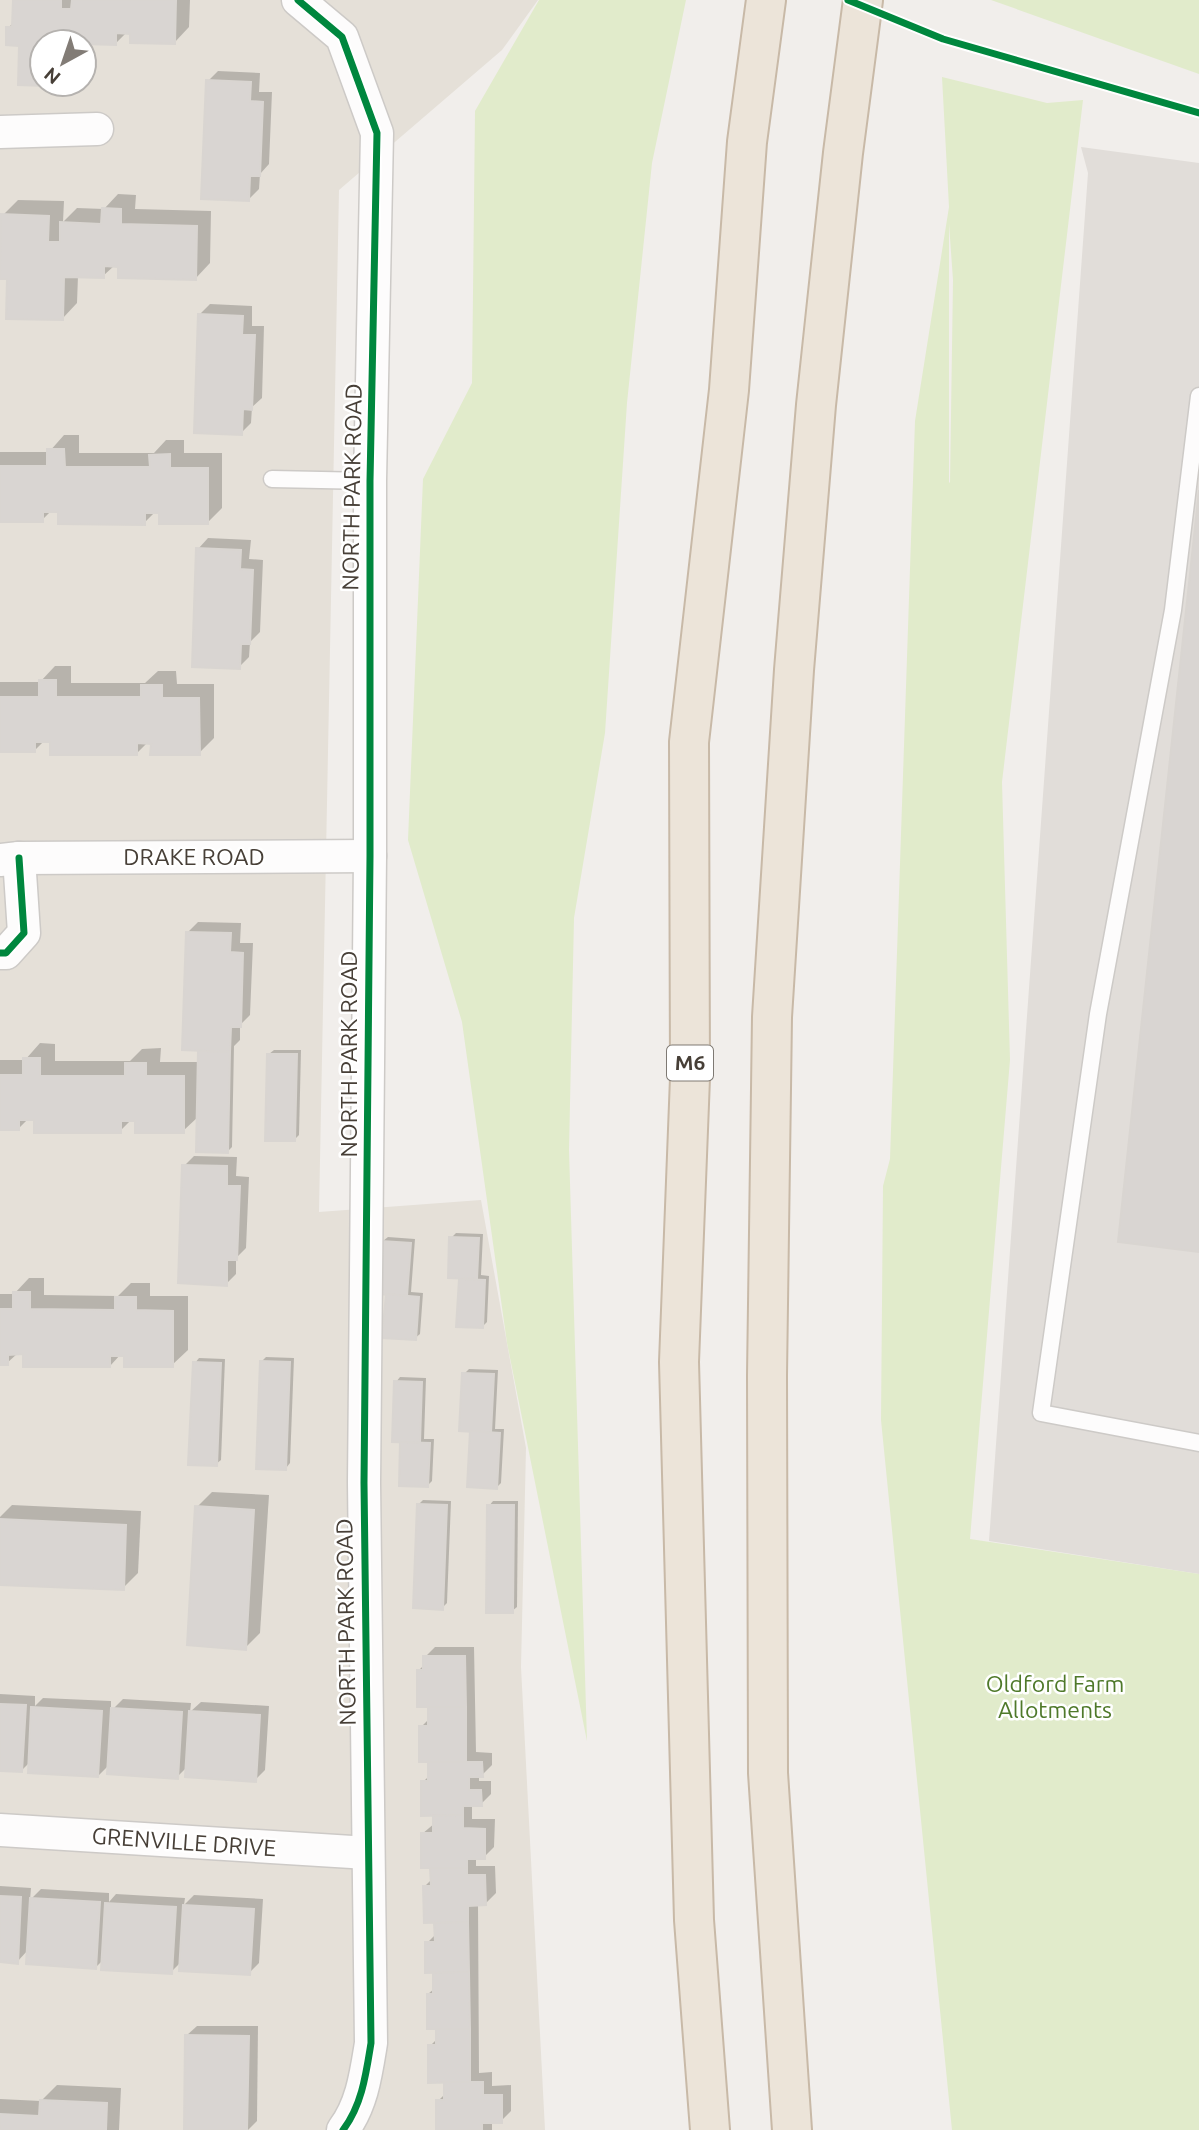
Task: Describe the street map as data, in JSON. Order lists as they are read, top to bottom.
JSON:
{
  "streets": {
    "highway": ["M6"],
    "street": ["NORTH PARK ROAD", "DRAKE ROAD", "GRENVILLE DRIVE"]
  },
  "crossings": [
    ["NORTH PARK ROAD", "DRAKE ROAD"],
    ["NORTH PARK ROAD", "GRENVILLE DRIVE"]
  ],
  "parks": ["Oldford Farm Allotments"],
  "north": "bottom left"
}
